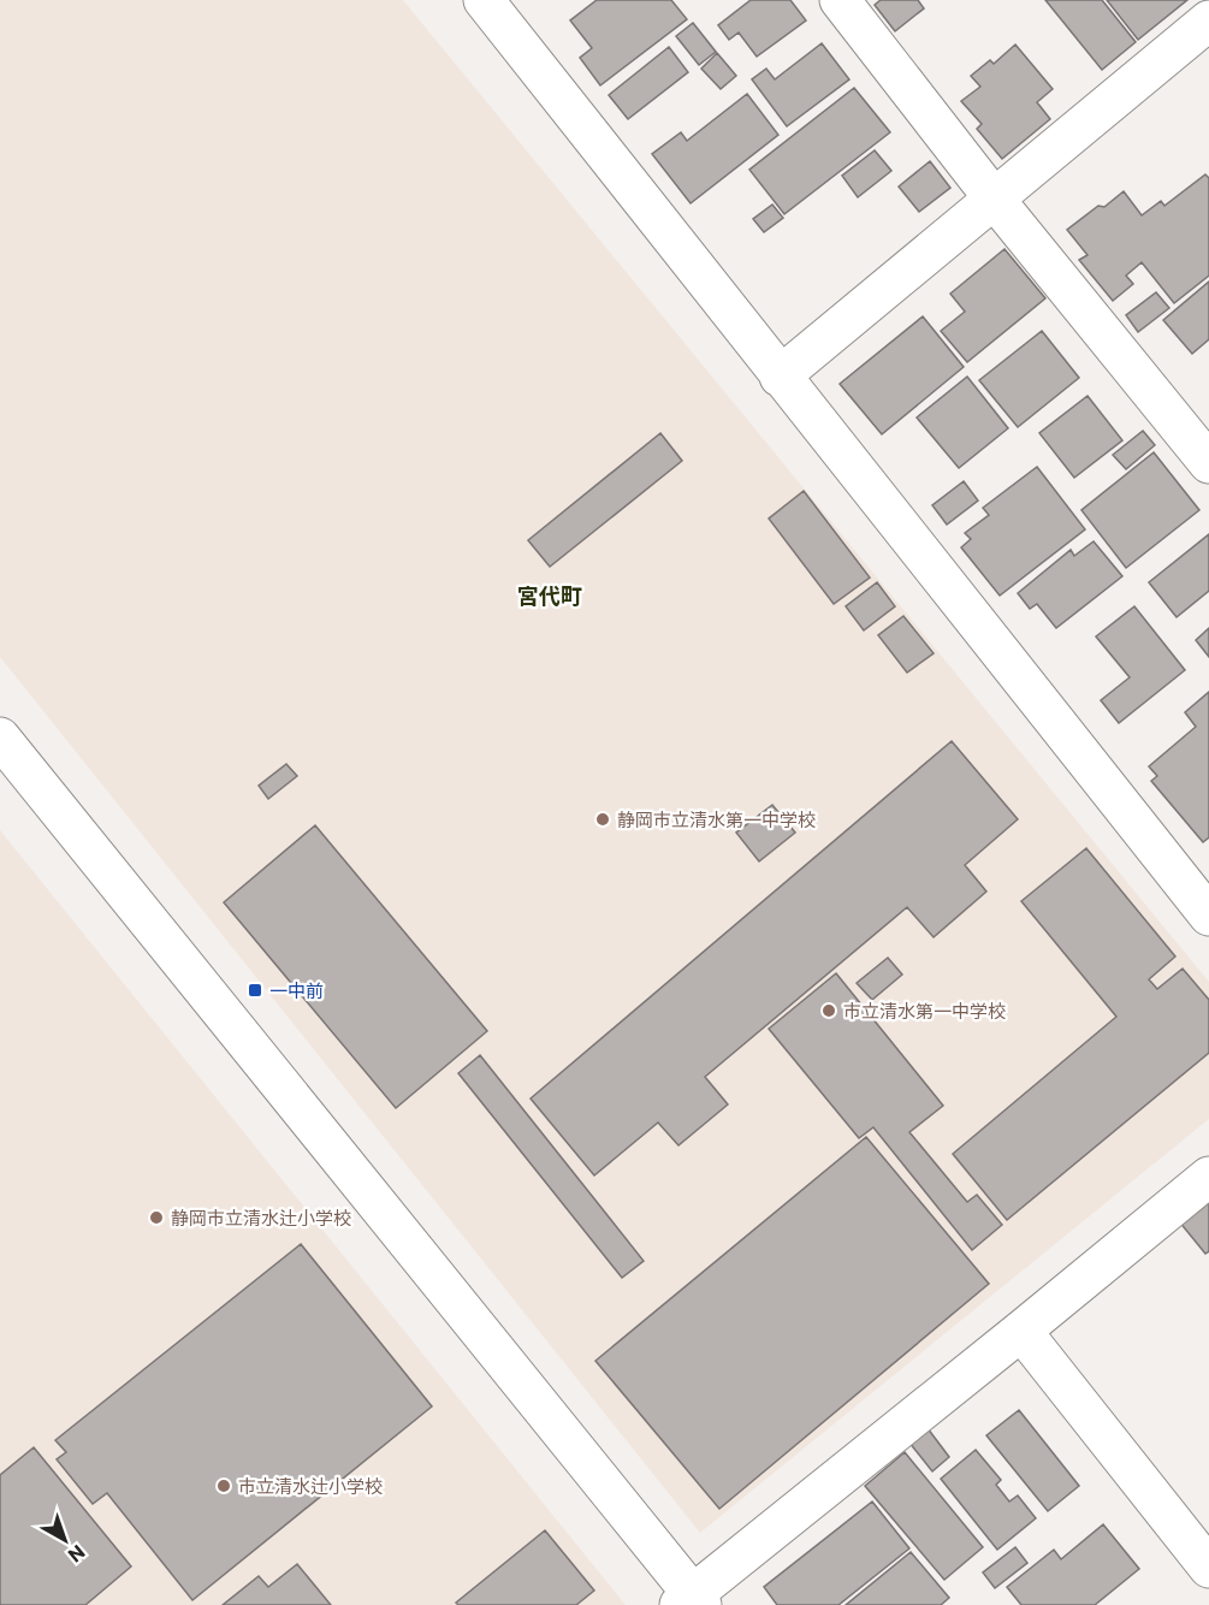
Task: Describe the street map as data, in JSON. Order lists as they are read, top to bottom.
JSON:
{
  "districts": ["宮代町"],
  "places": {
    "other": [
      "静岡市立清水第一中学校",
      "市立清水第一中学校",
      "静岡市立清水辻小学校",
      "市立清水辻小学校"
    ],
    "transit": ["一中前"]
  },
  "north": "bottom right"
}
